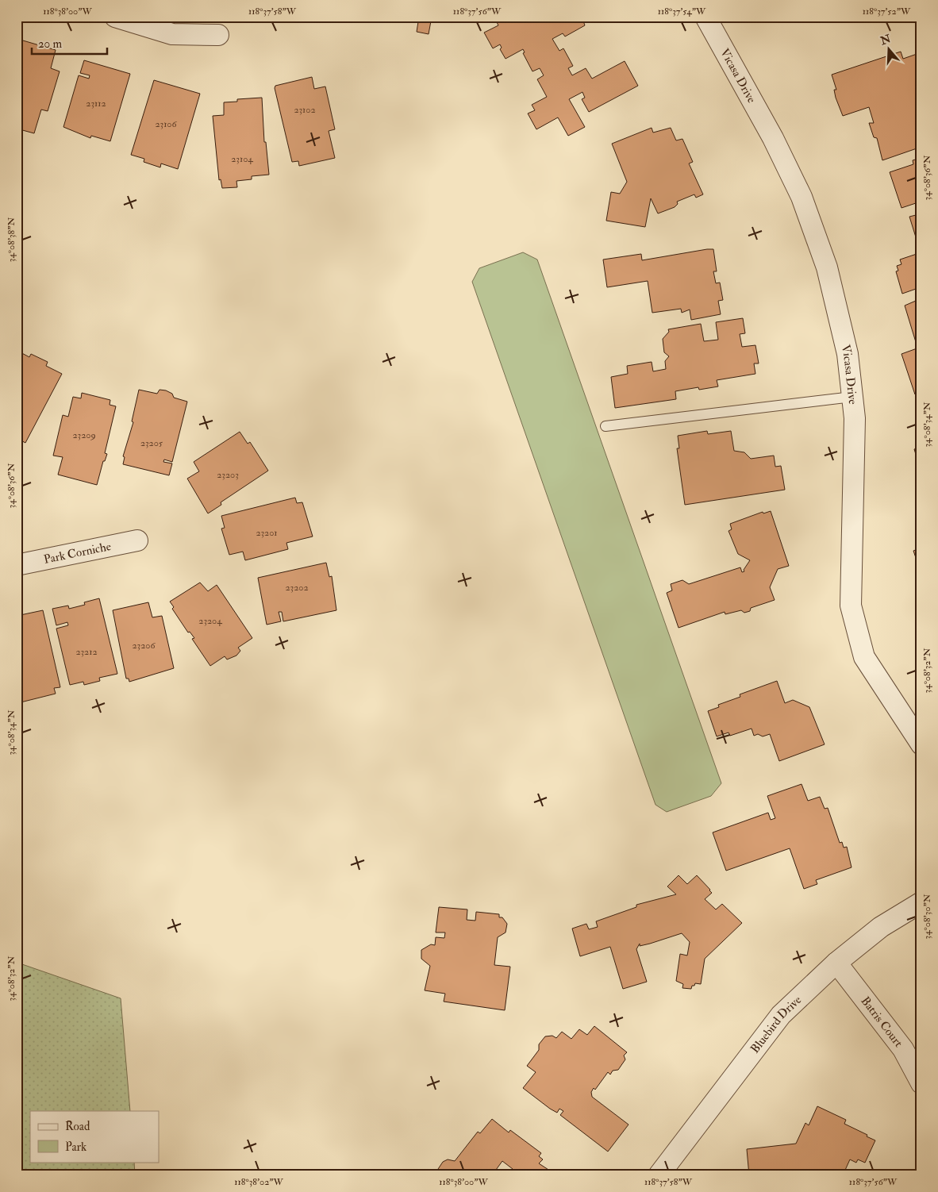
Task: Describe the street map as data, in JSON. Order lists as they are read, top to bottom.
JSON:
{
  "streets": {
    "street": [
      "Vicasa Drive",
      "Park Corniche",
      "Batris Court",
      "Bluebird Drive"
    ]
  },
  "crossings": [
    ["Batris Court", "Bluebird Drive"]
  ],
  "house_numbers": [
    "23112",
    "23102",
    "23106",
    "23104",
    "23209",
    "23205",
    "23203",
    "23201",
    "23202",
    "23204",
    "23206",
    "23212"
  ],
  "legend": ["Road", "Park"],
  "scale_bar": "20 m",
  "north": "top",
  "coordinates": [
    "118°38'00\"W",
    "118°37'58\"W",
    "118°37'56\"W",
    "118°37'54\"W",
    "118°37'52\"W",
    "34°08'36\"N",
    "34°08'38\"N",
    "34°08'34\"N",
    "34°08'32\"N",
    "34°08'30\"N",
    "118°38'02\"W"
  ]
}
